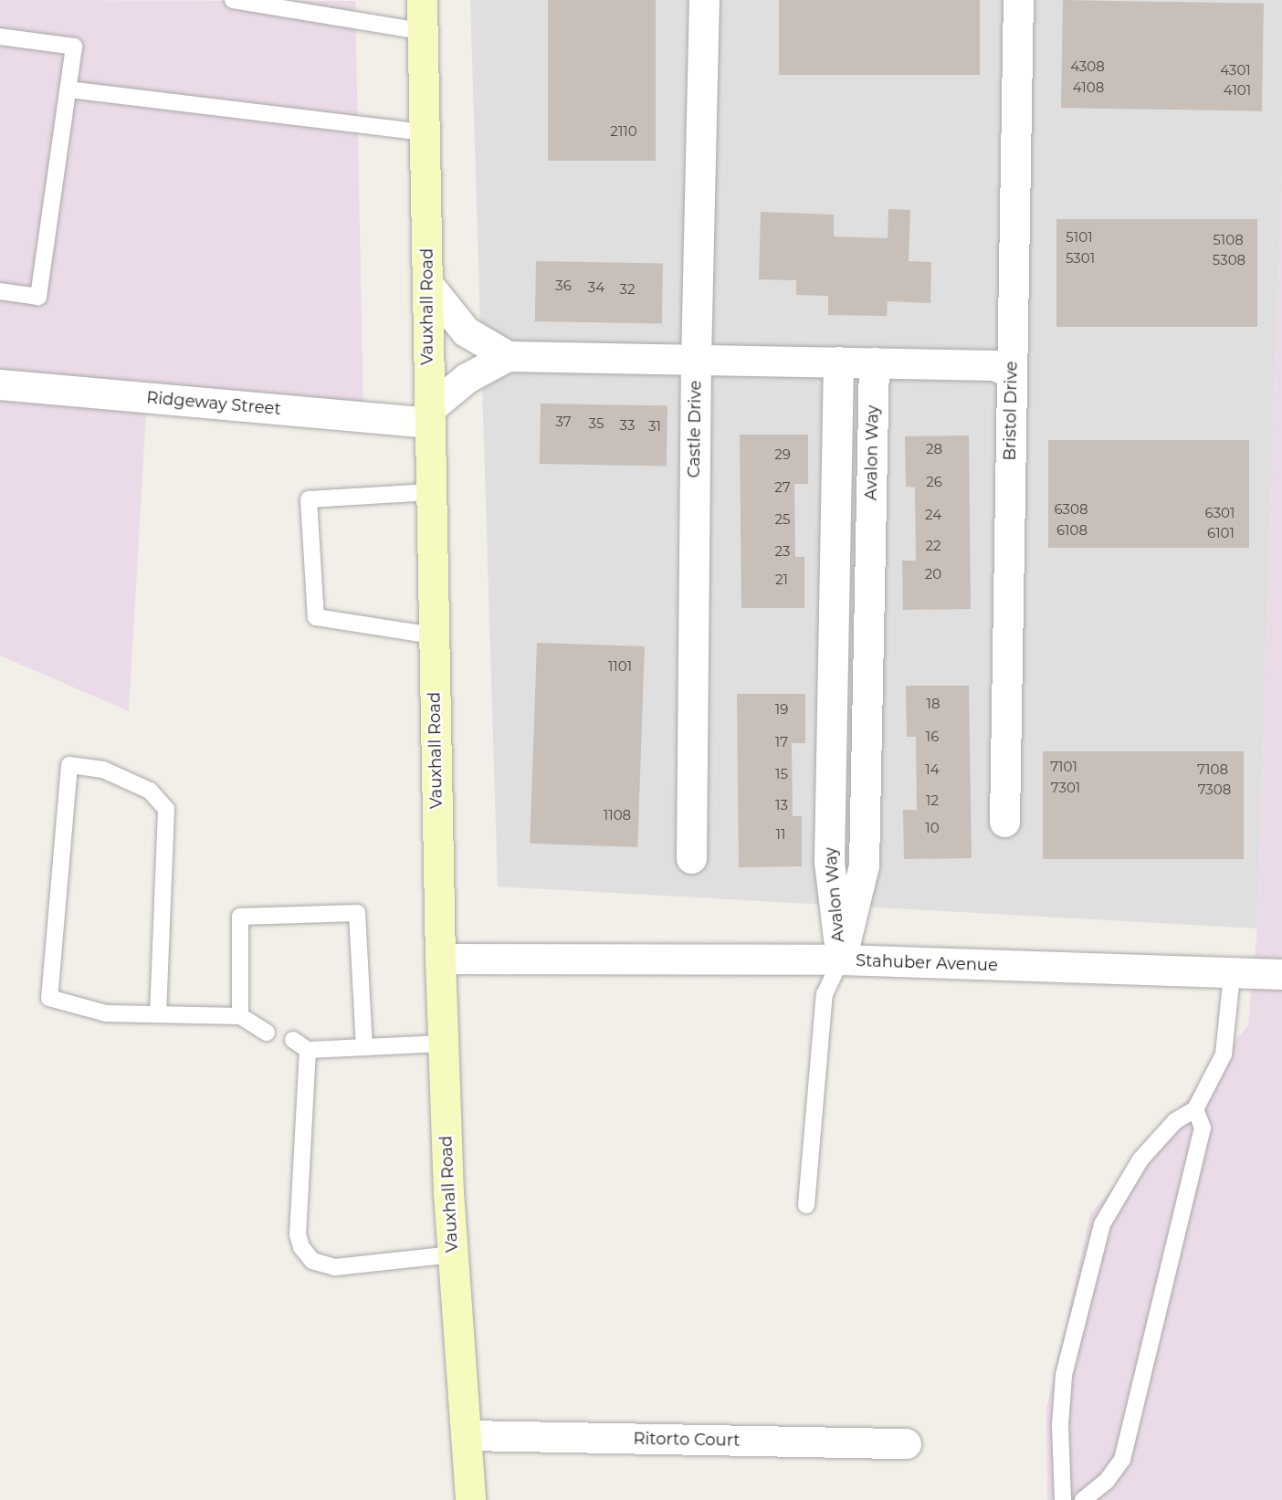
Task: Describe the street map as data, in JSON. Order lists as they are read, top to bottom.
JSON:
{
  "streets": {
    "street": [
      "Vauxhall Road",
      "Ridgeway Street",
      "Bristol Drive",
      "Castle Drive",
      "Avalon Way",
      "Stahuber Avenue",
      "Ritorto Court"
    ]
  },
  "crossings": [
    ["Vauxhall Road", "Ridgeway Street"],
    ["Vauxhall Road", "Stahuber Avenue"],
    ["Vauxhall Road", "Ritorto Court"],
    ["Avalon Way", "Stahuber Avenue"]
  ],
  "house_numbers": [
    "4308",
    "4301",
    "4108",
    "4101",
    "2110",
    "5101",
    "5108",
    "5301",
    "5308",
    "36",
    "34",
    "32",
    "37",
    "35",
    "33",
    "31",
    "28",
    "29",
    "26",
    "27",
    "6308",
    "6301",
    "24",
    "25",
    "6108",
    "6101",
    "22",
    "23",
    "20",
    "21",
    "1101",
    "18",
    "19",
    "16",
    "17",
    "7101",
    "14",
    "7108",
    "15",
    "7301",
    "7308",
    "12",
    "13",
    "1108",
    "10",
    "11"
  ]
}
